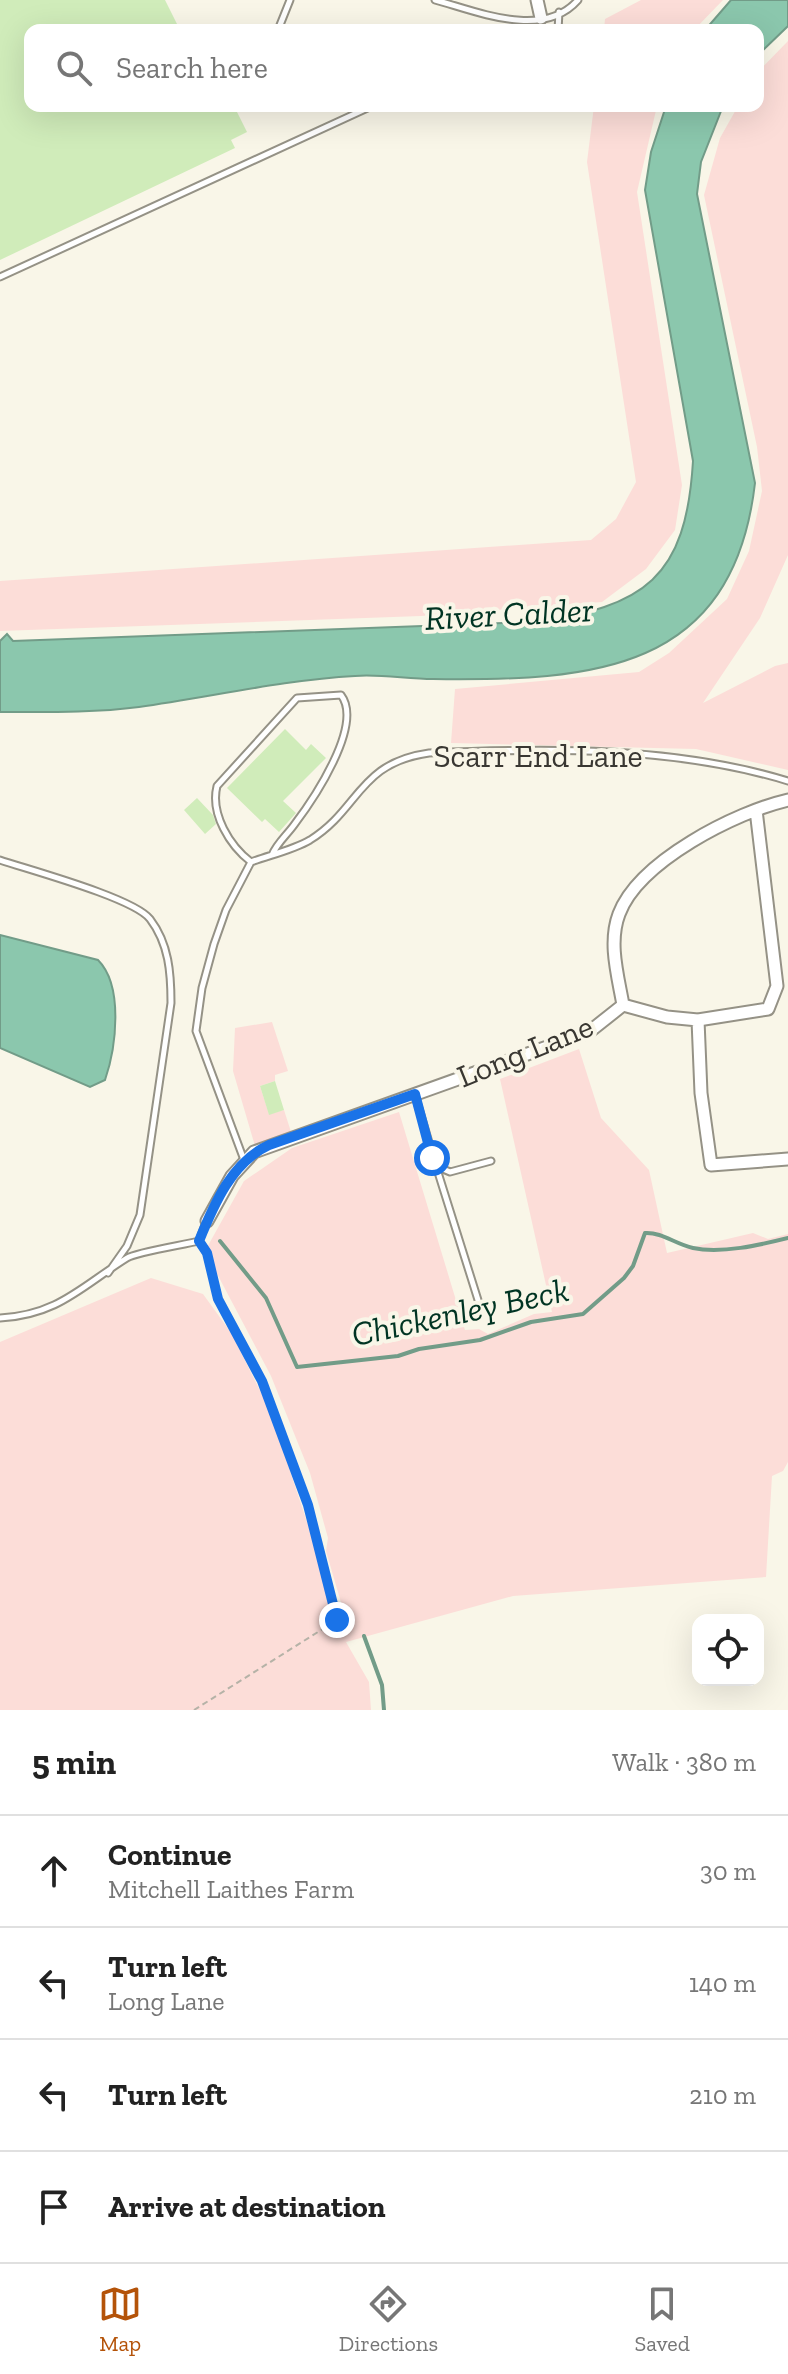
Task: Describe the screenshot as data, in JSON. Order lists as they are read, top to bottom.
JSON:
{
  "streets": {
    "street": ["Long Lane"],
    "lane": ["Scarr End Lane"]
  },
  "water": ["River Calder", "Chickenley Beck"],
  "page": {
    "search": "Search here",
    "heading": ["5 min", "Walk · 380 m"],
    "list": [
      ["Continue", "Mitchell Laithes Farm", "30 m"],
      ["Turn left", "Long Lane", "140 m"],
      ["Turn left", "210 m"],
      "Arrive at destination"
    ],
    "nav": ["Map", "Directions", "Saved"]
  }
}
